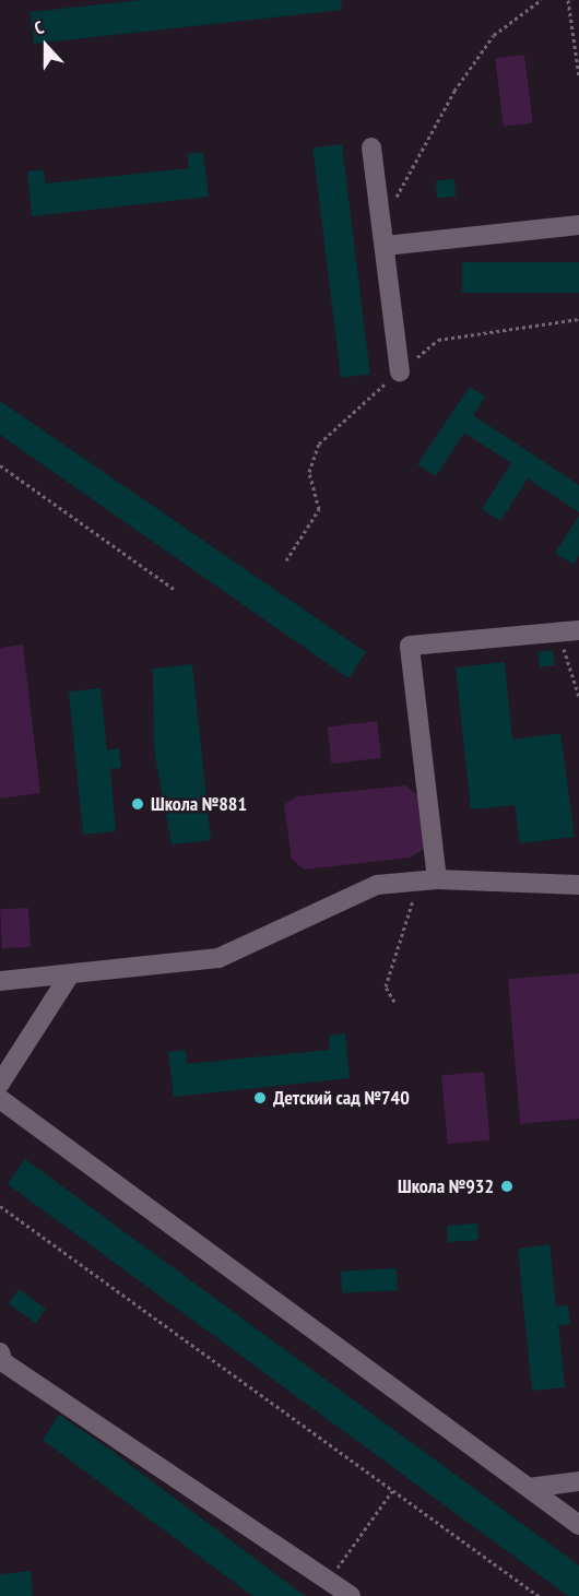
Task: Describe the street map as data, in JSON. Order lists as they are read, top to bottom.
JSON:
{
  "places": ["Школа №881", "Детский сад №740", "Школа №932"],
  "north": "top"
}
